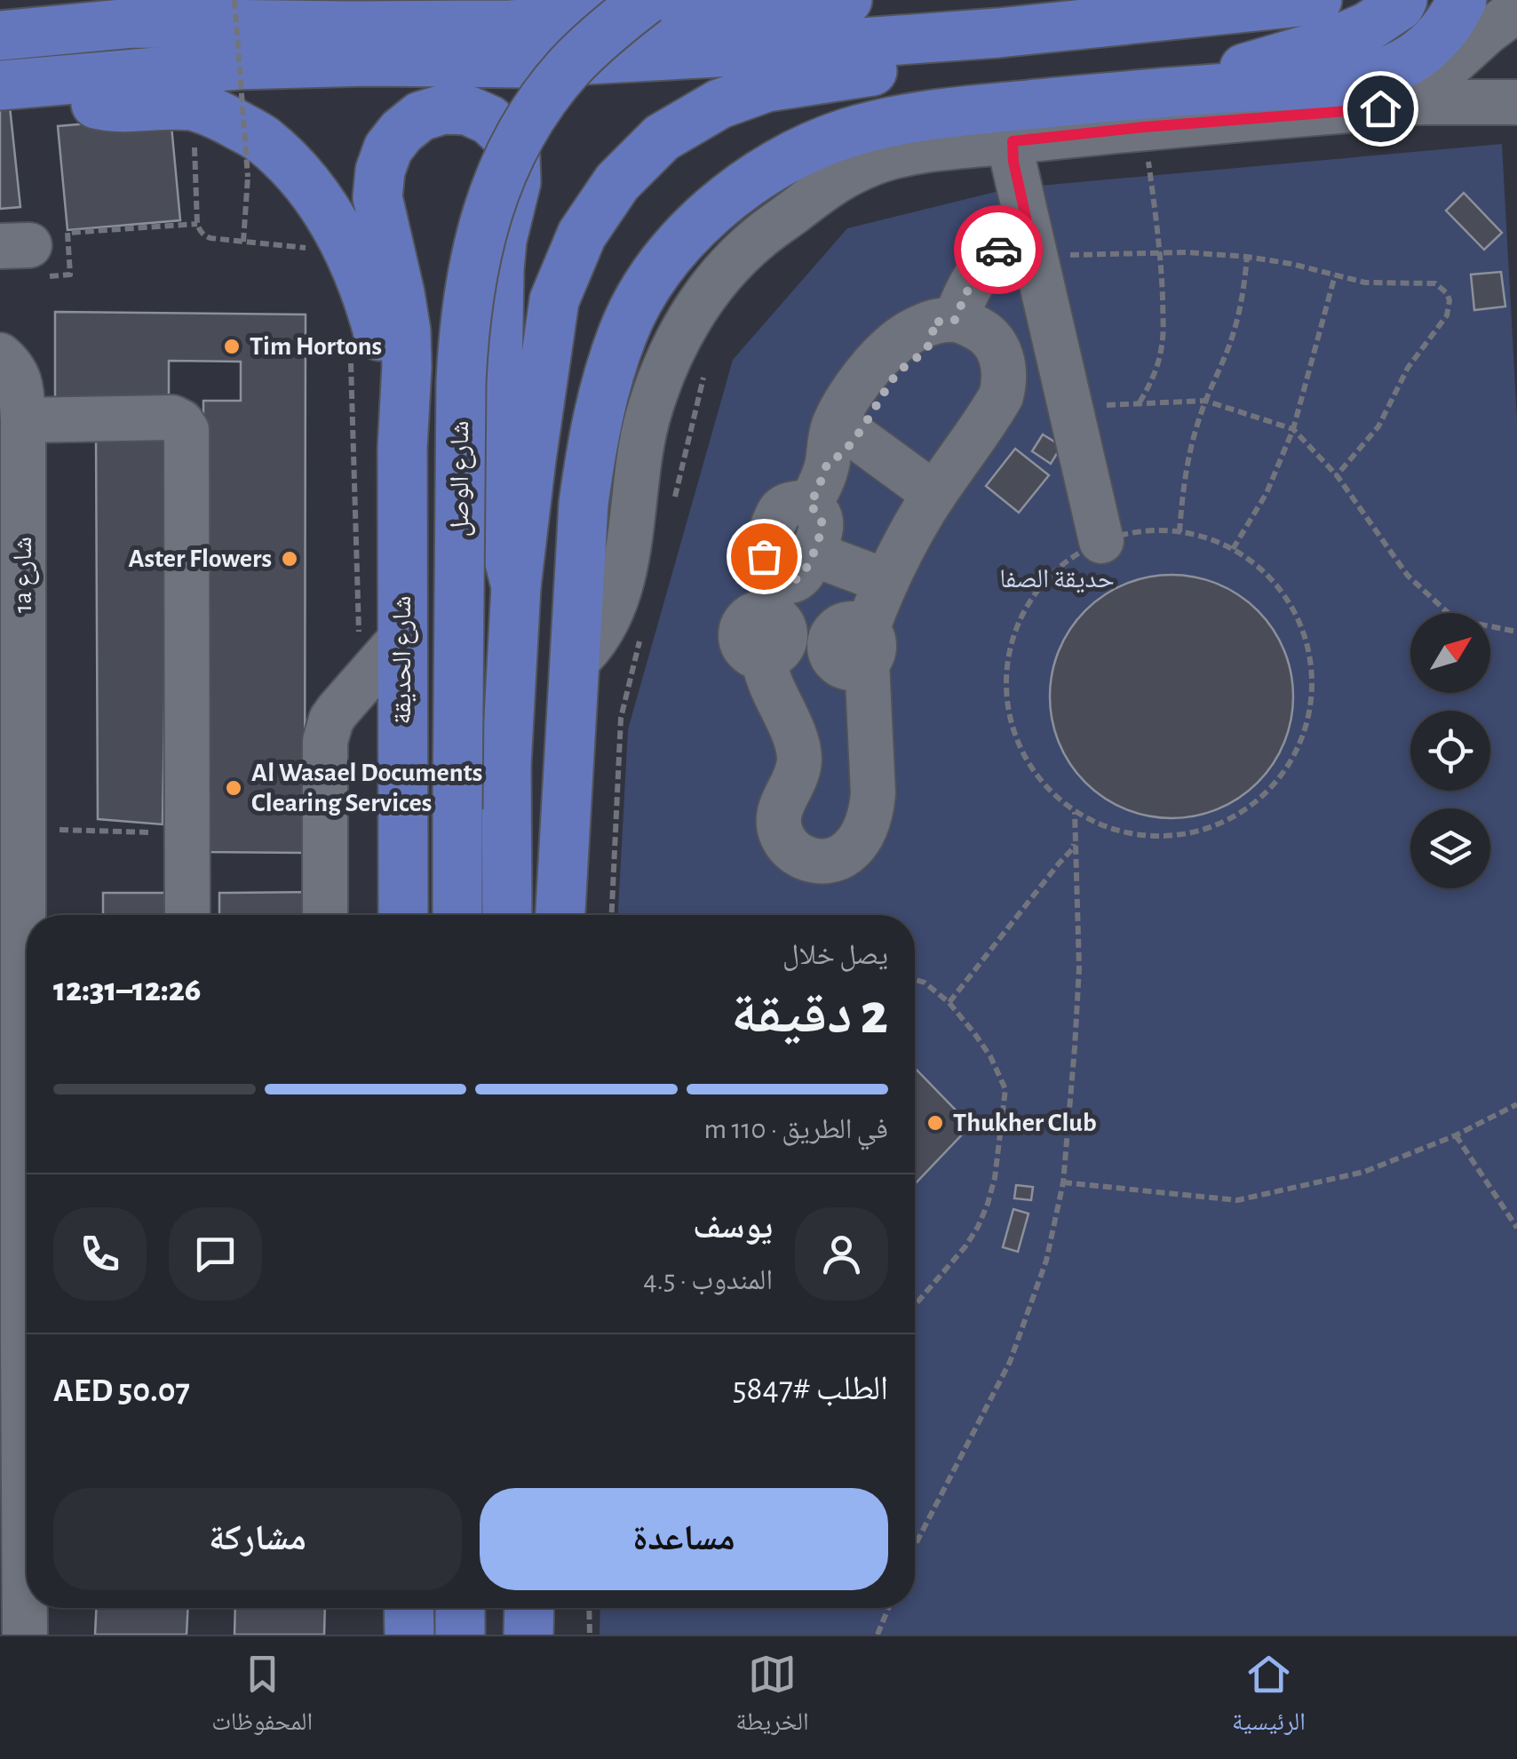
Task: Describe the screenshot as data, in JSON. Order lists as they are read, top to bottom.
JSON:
{
  "streets": {
    "main road": ["شارع الوصل", "شارع الحديقة"],
    "street": ["1a شارع"]
  },
  "parks": ["حديقة الصفا"],
  "places": [
    "Tim Hortons",
    "Aster Flowers",
    "Al Wasael Documents Clearing Services",
    "Thukher Club"
  ],
  "north": "top right",
  "page": {
    "heading": ["2 دقيقة", "يصل خلال", "12:26–12:31"],
    "panel": [
      "يوسف",
      "المندوب · 4.5",
      "الطلب #5847",
      "AED 50.07"
    ],
    "bar": "في الطريق · 110 m",
    "buttons": ["مساعدة", "مشاركة"],
    "tabs": ["الرئيسية", "الخريطة", "المحفوظات"]
  }
}
